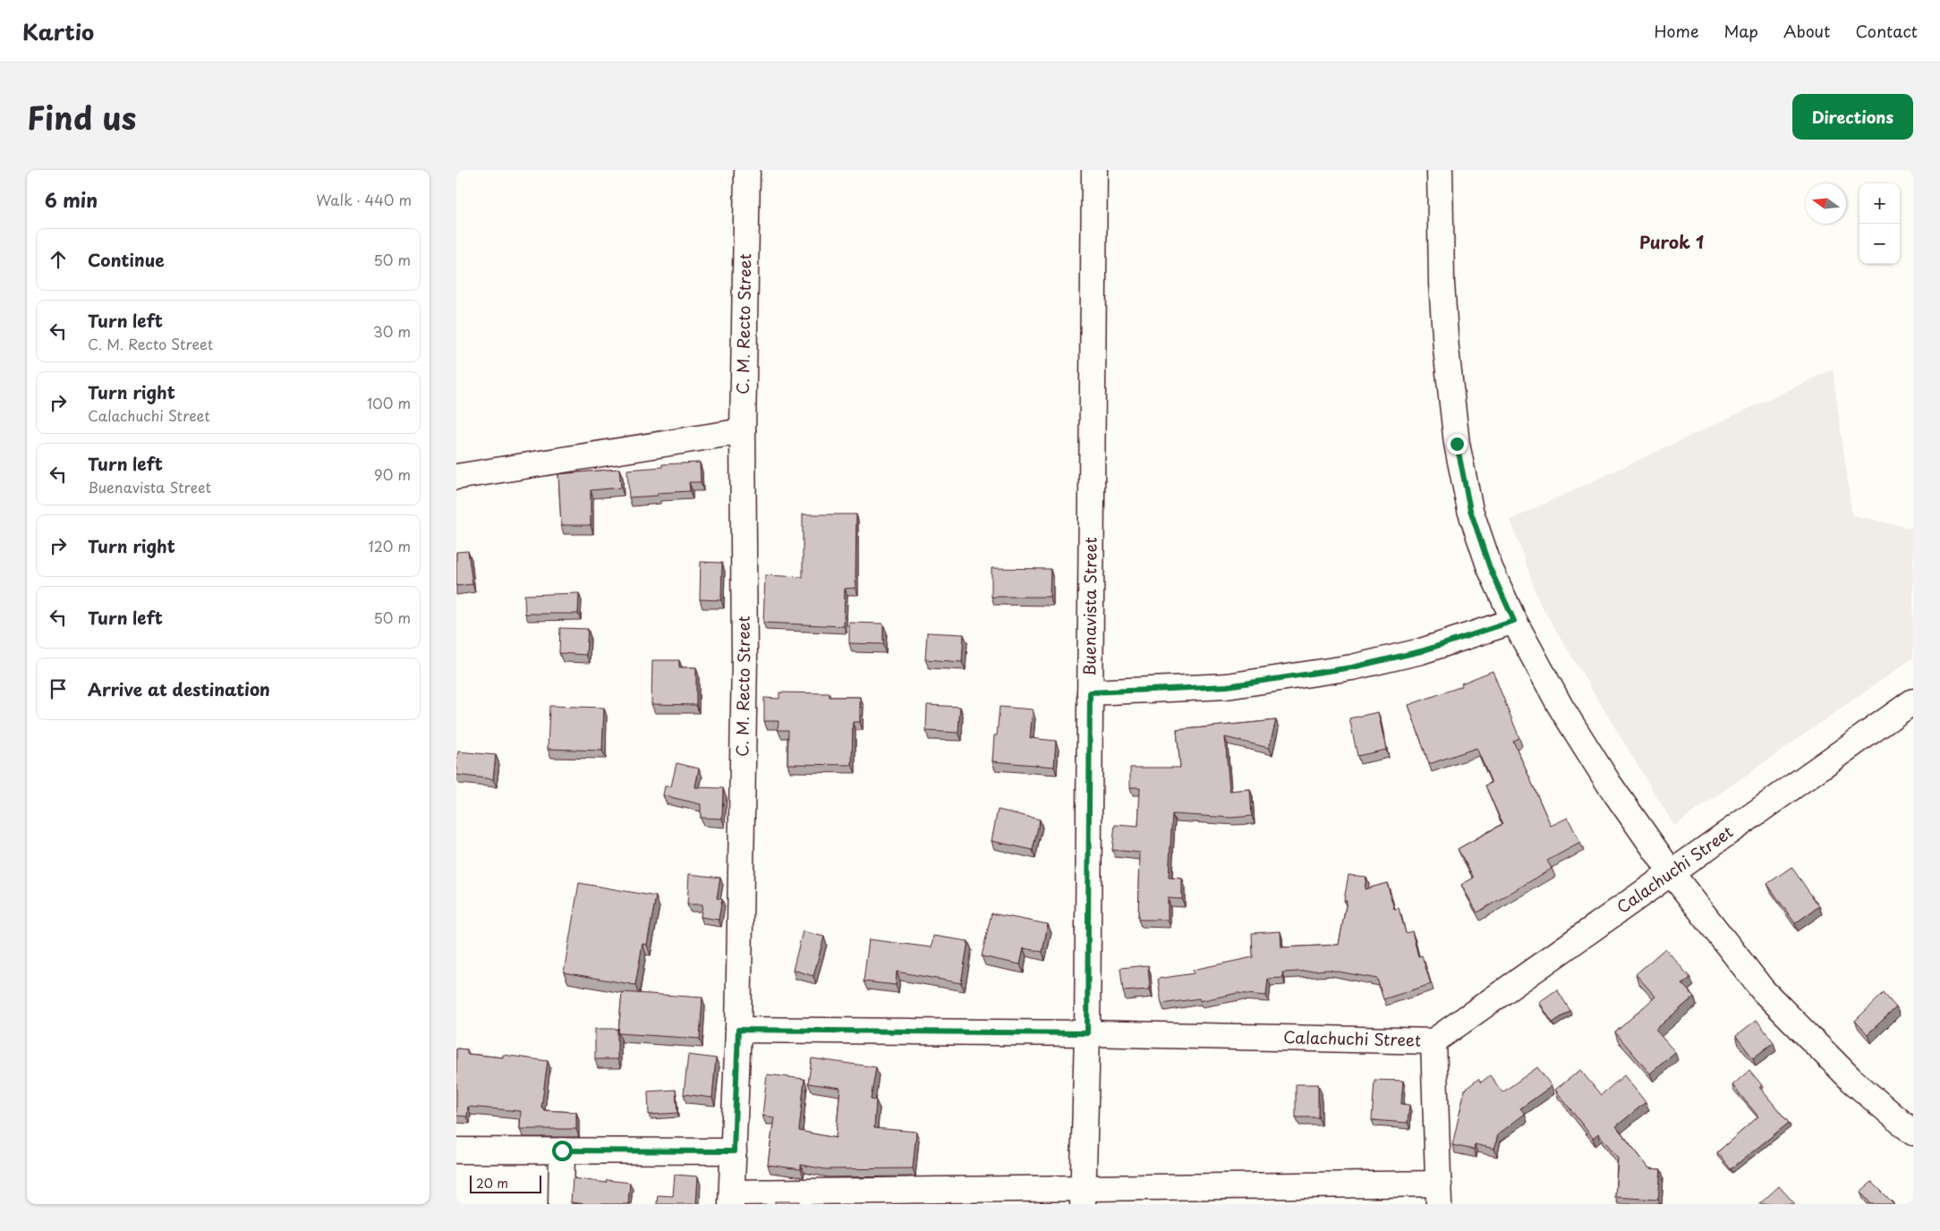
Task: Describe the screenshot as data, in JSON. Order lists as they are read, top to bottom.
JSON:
{
  "streets": {
    "street": ["C. M. Recto Street", "Buenavista Street", "Calachuchi Street"]
  },
  "crossings": [
    ["C. M. Recto Street", "Calachuchi Street"],
    ["Buenavista Street", "Calachuchi Street"]
  ],
  "districts": ["Purok 1"],
  "scale_bar": "20 m",
  "north": "left",
  "page": {
    "header": "Kartio",
    "nav": [
      "Home",
      "Map",
      "About",
      "Contact"
    ],
    "title": "Find us",
    "buttons": "Directions",
    "heading": ["6 min", "Walk · 440 m"],
    "map_buttons": ["+", "−"],
    "list": [
      ["Continue", "50 m"],
      ["Turn left", "C. M. Recto Street", "30 m"],
      ["Turn right", "Calachuchi Street", "100 m"],
      ["Turn left", "Buenavista Street", "90 m"],
      ["Turn right", "120 m"],
      ["Turn left", "50 m"],
      "Arrive at destination"
    ],
    "scale": "20 m"
  }
}
